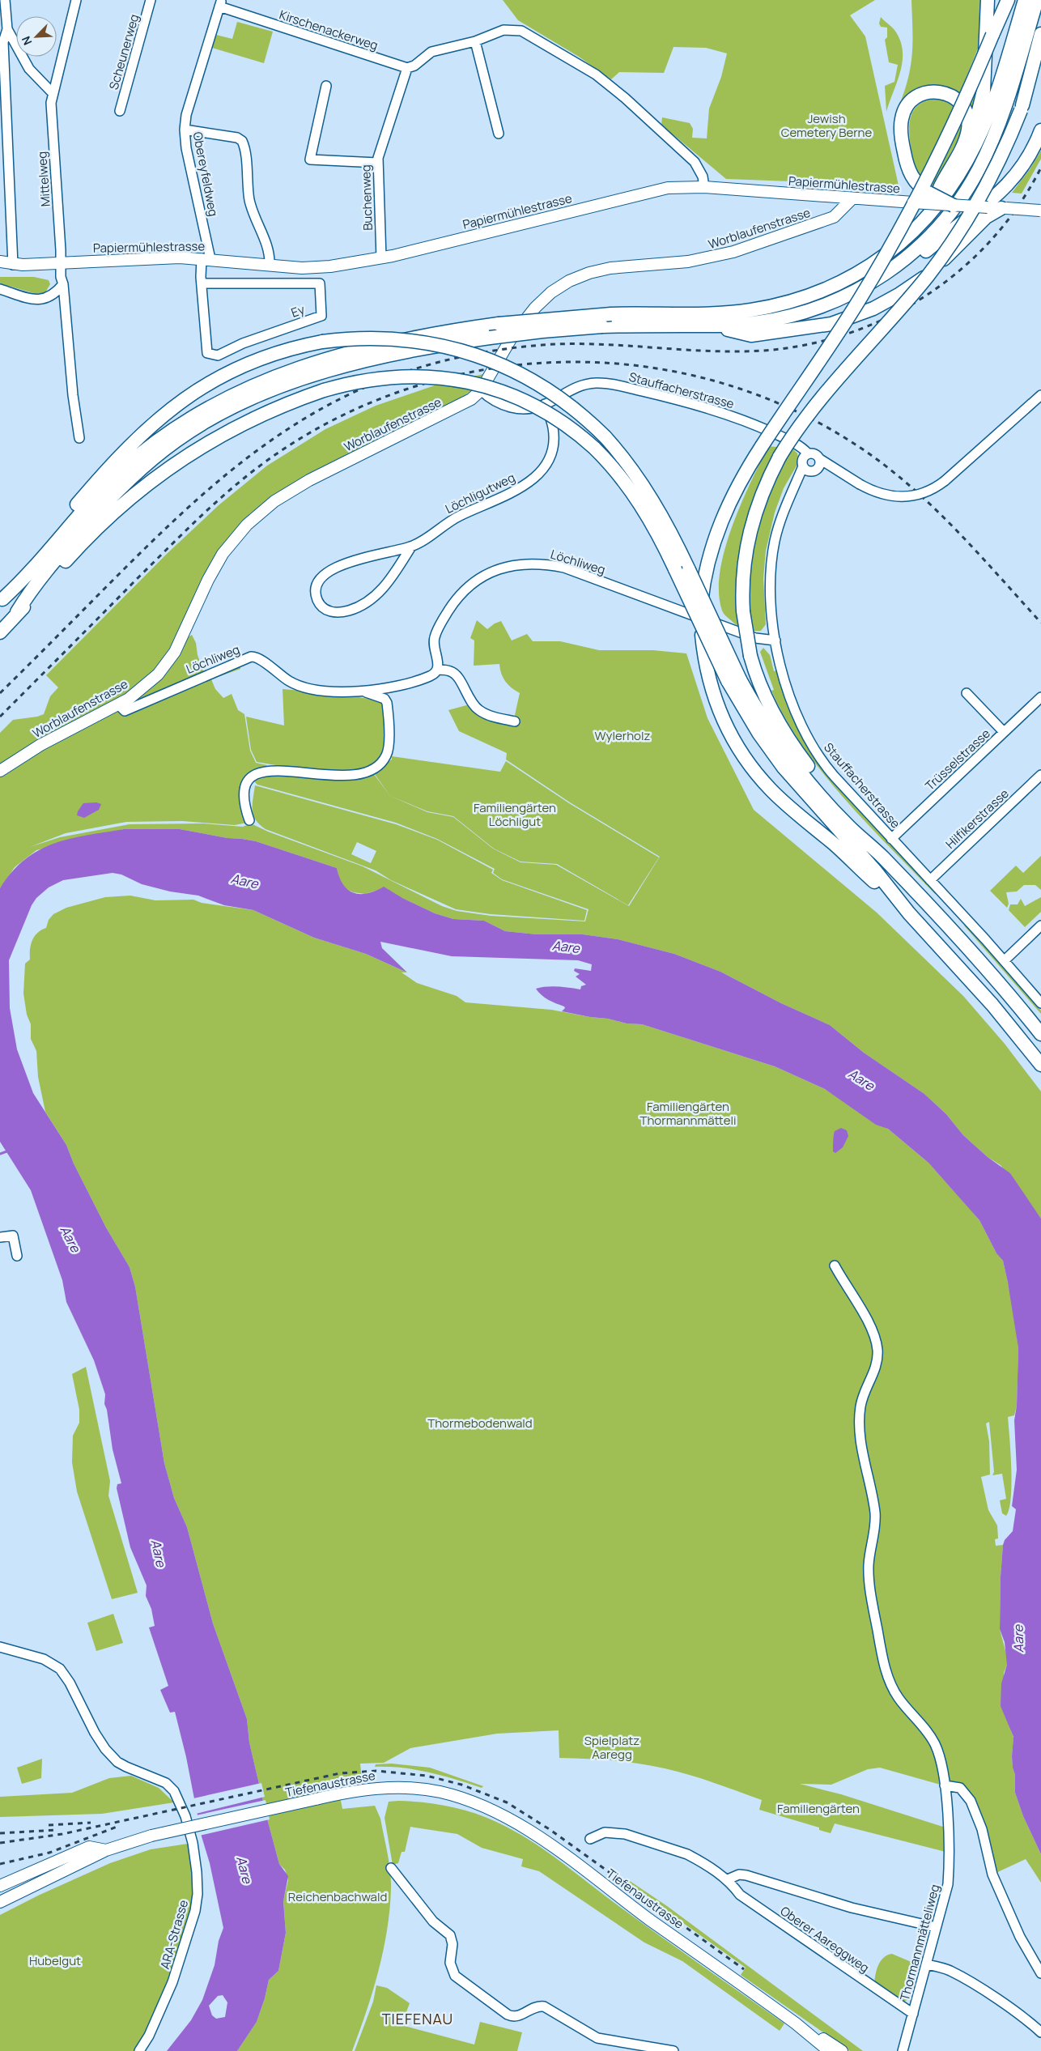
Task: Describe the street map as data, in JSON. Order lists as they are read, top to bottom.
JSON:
{
  "streets": {
    "main road": ["Papiermühlestrasse", "Worblaufenstrasse", "Tiefenaustrasse"],
    "street": [
      "Kirschenackerweg",
      "Scheunerweg",
      "Obereyfeldweg",
      "Mittelweg",
      "Buchenweg",
      "Ey",
      "Stauffacherstrasse",
      "Löchligutweg",
      "Löchliweg",
      "Trüsselstrasse",
      "Hilfikerstrasse",
      "ARA-Strasse",
      "Oberer Aareggweg",
      "Thormannmätteliweg"
    ]
  },
  "crossings": [
    ["Kirschenackerweg", "Obereyfeldweg"],
    ["Kirschenackerweg", "Buchenweg"],
    ["Obereyfeldweg", "Papiermühlestrasse"],
    ["Obereyfeldweg", "Ey"],
    ["Mittelweg", "Papiermühlestrasse"],
    ["Papiermühlestrasse", "Buchenweg"],
    ["Papiermühlestrasse", "Worblaufenstrasse"],
    ["Papiermühlestrasse", "Ey"],
    ["Worblaufenstrasse", "Löchliweg"],
    ["Stauffacherstrasse", "Löchligutweg"],
    ["Stauffacherstrasse", "Löchliweg"],
    ["Stauffacherstrasse", "Trüsselstrasse"],
    ["Stauffacherstrasse", "Hilfikerstrasse"],
    ["Oberer Aareggweg", "Thormannmätteliweg"]
  ],
  "districts": ["TIEFENAU"],
  "water": ["Aare"],
  "parks": [
    "Jewish Cemetery Berne",
    "Wylerholz",
    "Familiengärten Löchligut",
    "Familiengärten Thormannmätteli",
    "Thormebodenwald",
    "Spielplatz Aaregg",
    "Familiengärten",
    "Reichenbachwald",
    "Hubelgut"
  ],
  "north": "bottom left"
}
